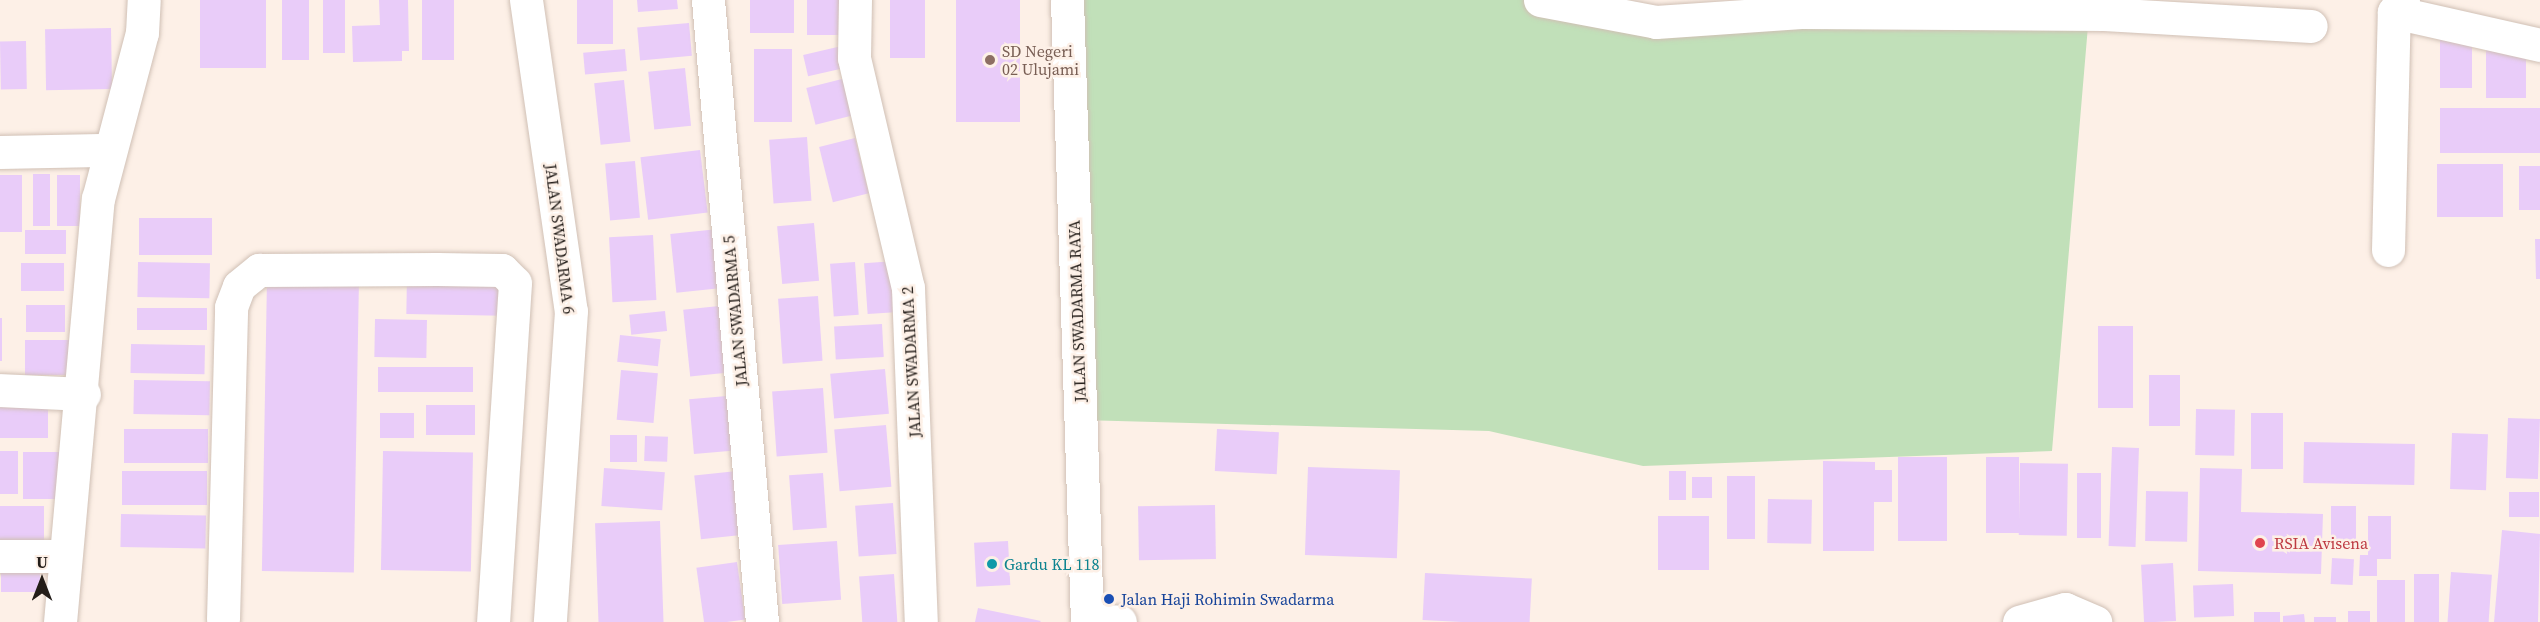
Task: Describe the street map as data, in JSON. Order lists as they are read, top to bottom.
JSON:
{
  "streets": {
    "street": [
      "JALAN SWADARMA 6",
      "JALAN SWADARMA 5",
      "JALAN SWADARMA RAYA",
      "JALAN SWADARMA 2"
    ]
  },
  "places": [
    "SD Negeri 02 Ulujami",
    "RSIA Avisena",
    "Gardu KL 118",
    "Jalan Haji Rohimin Swadarma"
  ],
  "north": "top"
}
